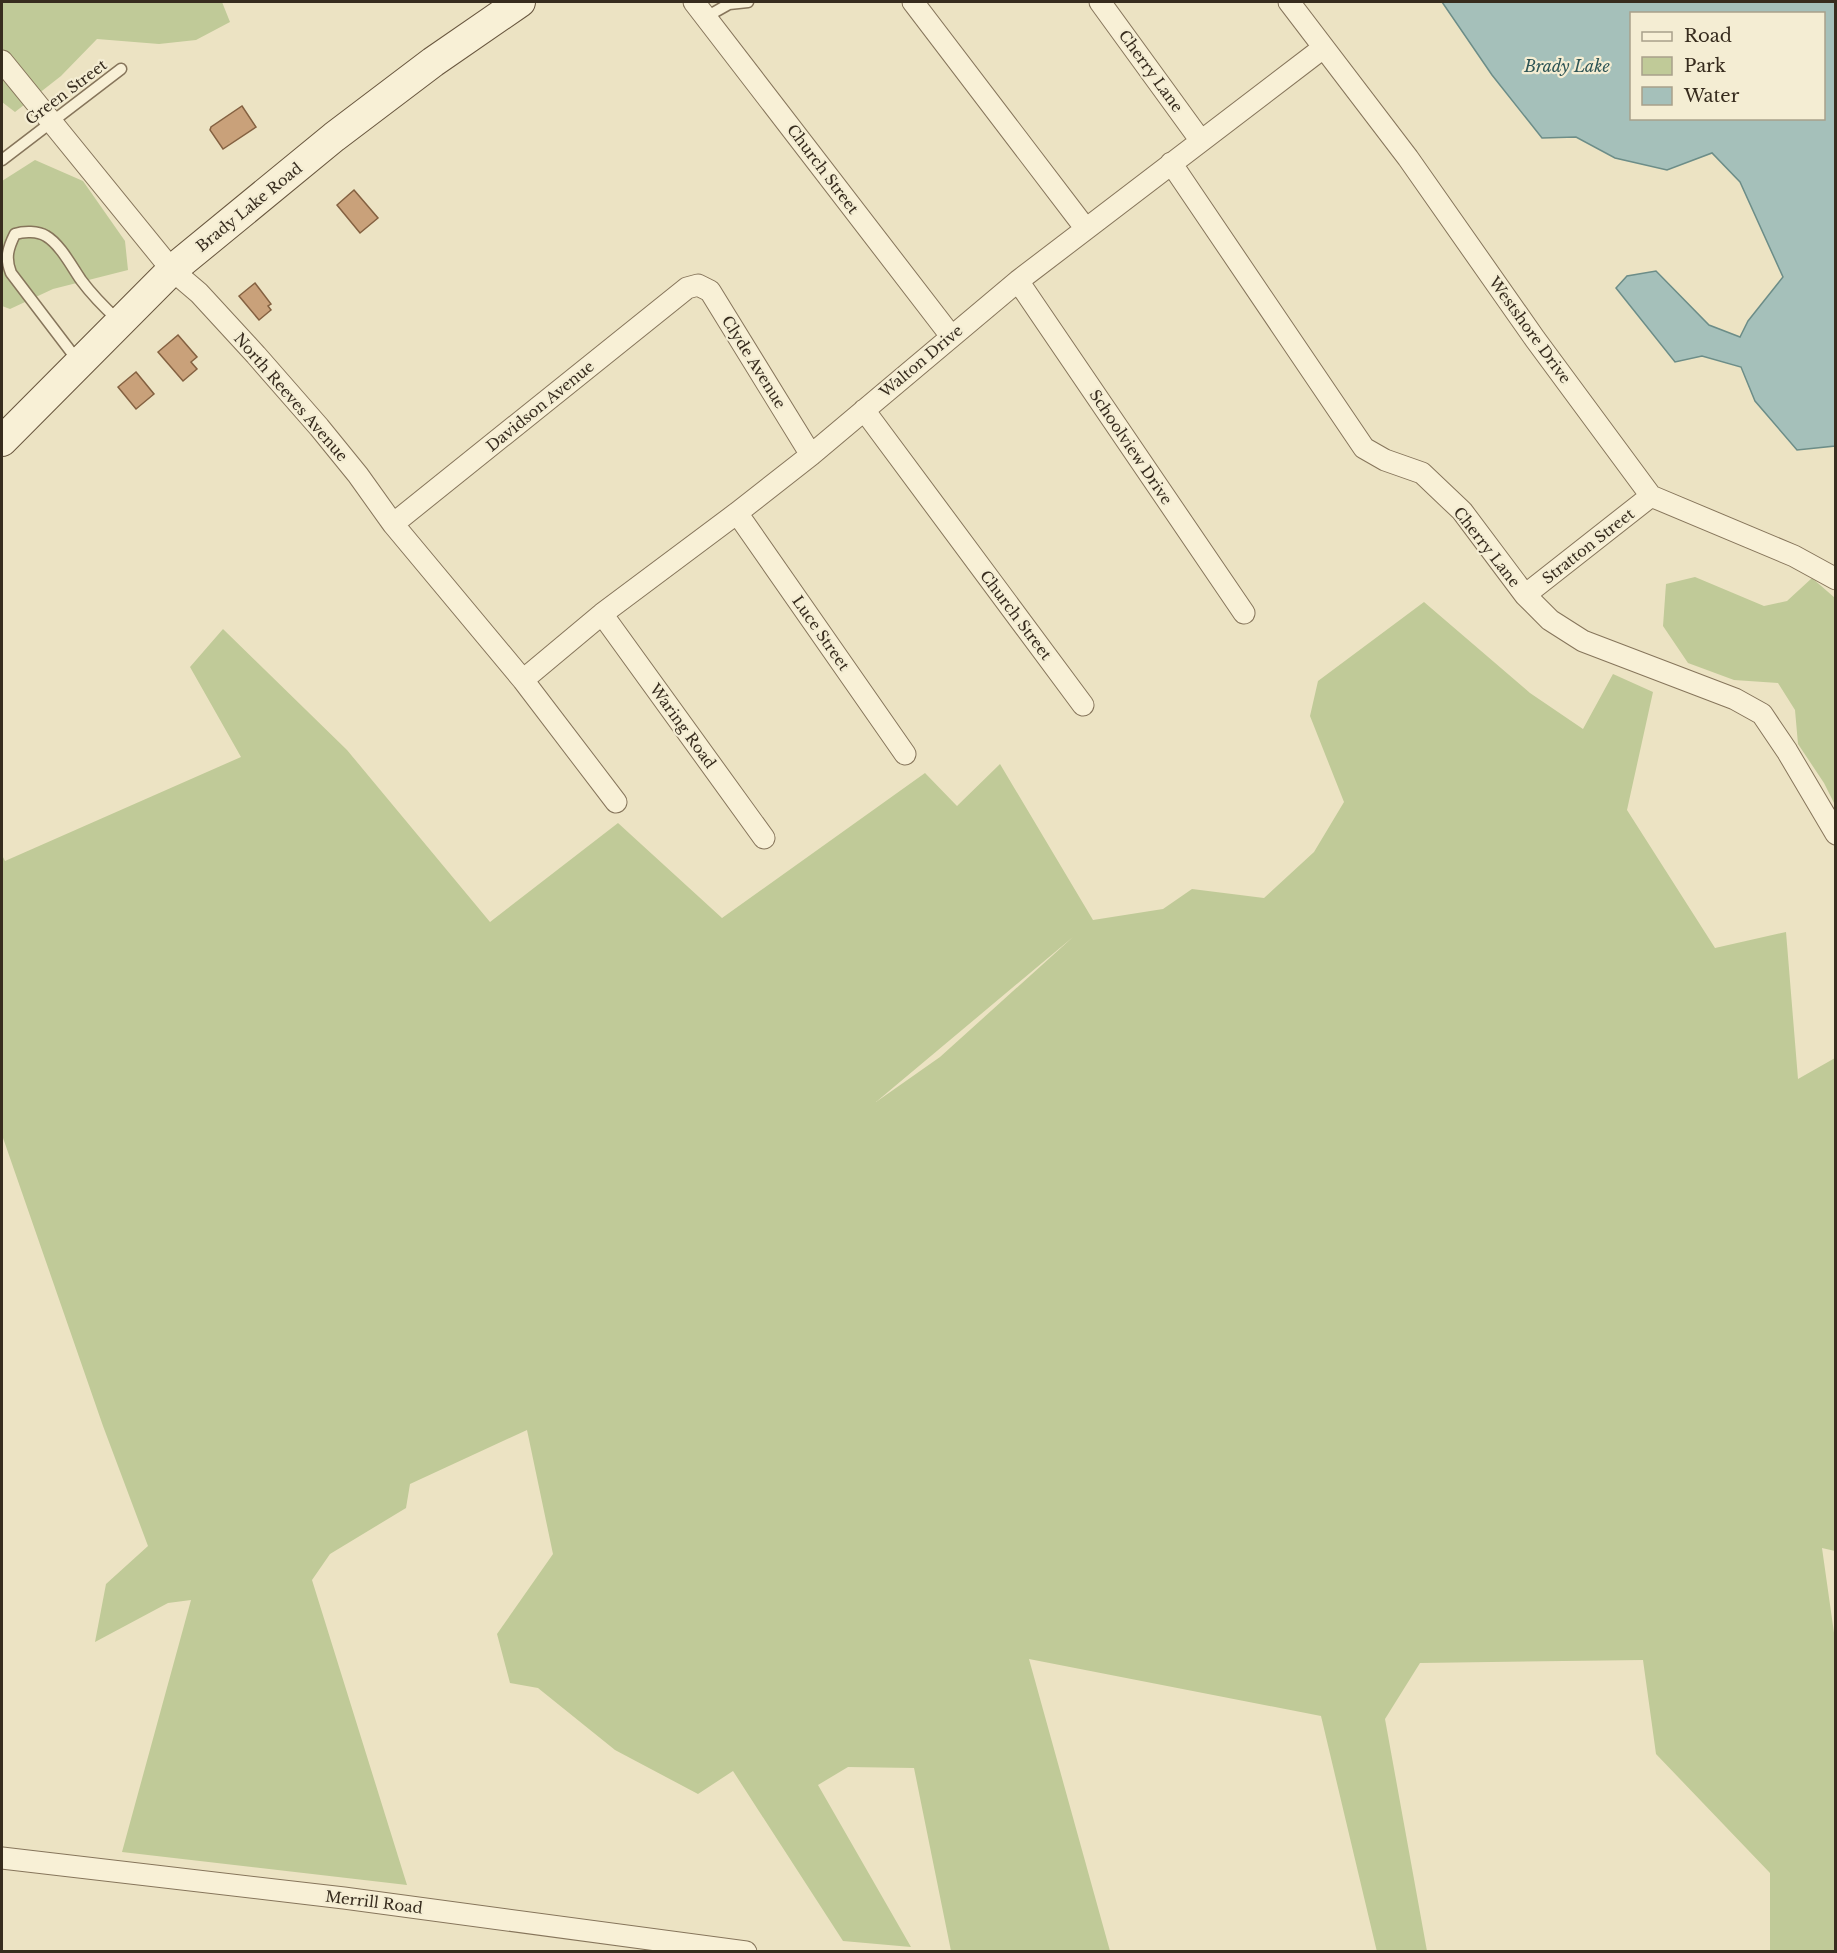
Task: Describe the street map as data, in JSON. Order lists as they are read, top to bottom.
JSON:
{
  "streets": {
    "street": [
      "Cherry Lane",
      "Church Street",
      "Brady Lake Road",
      "Westshore Drive",
      "Walton Drive",
      "Clyde Avenue",
      "North Reeves Avenue",
      "Davidson Avenue",
      "Schoolview Drive",
      "Stratton Street",
      "Luce Street",
      "Waring Road",
      "Merrill Road"
    ],
    "lane": ["Green Street"]
  },
  "crossings": [
    ["Cherry Lane", "Walton Drive"],
    ["Cherry Lane", "Stratton Street"],
    ["Green Street", "North Reeves Avenue"],
    ["Church Street", "Walton Drive"],
    ["Brady Lake Road", "North Reeves Avenue"],
    ["Westshore Drive", "Walton Drive"],
    ["Westshore Drive", "Stratton Street"],
    ["Walton Drive", "Clyde Avenue"],
    ["Walton Drive", "North Reeves Avenue"],
    ["Walton Drive", "Schoolview Drive"],
    ["Walton Drive", "Luce Street"],
    ["Walton Drive", "Waring Road"],
    ["Clyde Avenue", "Davidson Avenue"],
    ["North Reeves Avenue", "Davidson Avenue"]
  ],
  "water": ["Brady Lake"],
  "legend": ["Road", "Park", "Water"]
}
